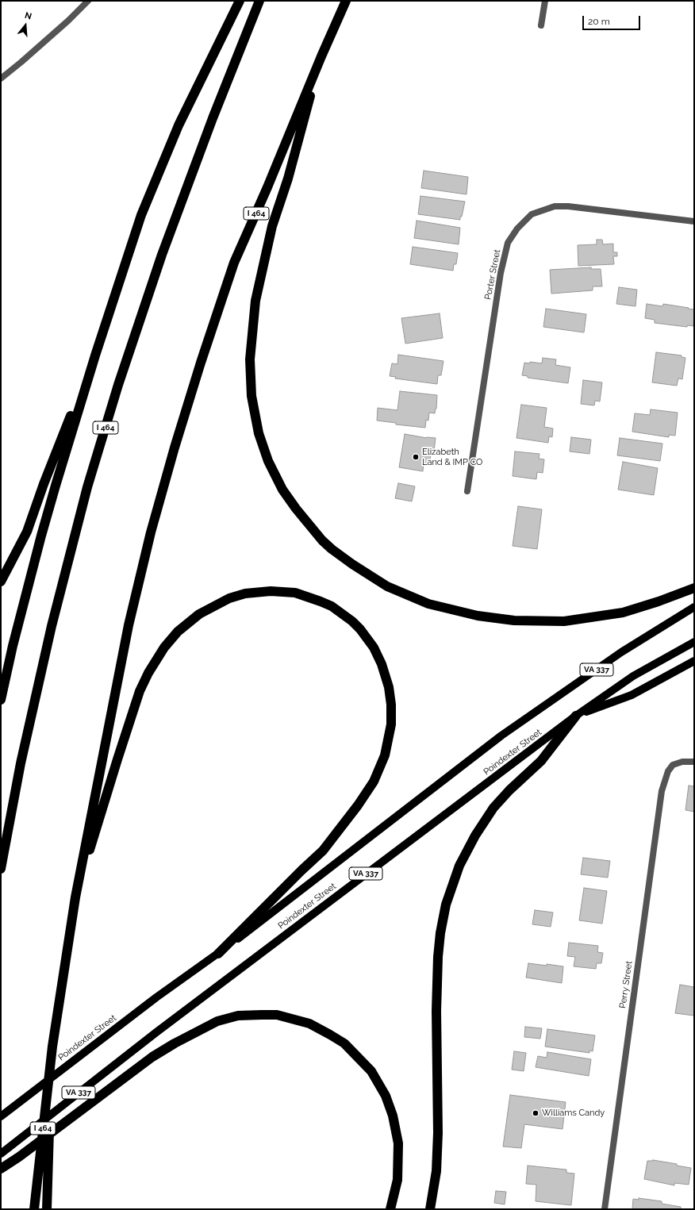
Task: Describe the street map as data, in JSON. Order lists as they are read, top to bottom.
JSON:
{
  "streets": {
    "highway": ["I 464"],
    "main road": ["VA 337", "Poindexter Street"],
    "street": ["Porter Street", "Perry Street"]
  },
  "places": ["Elizabeth Land & IMP CO", "Williams Candy"],
  "scale_bar": "20 m",
  "north": "top"
}
